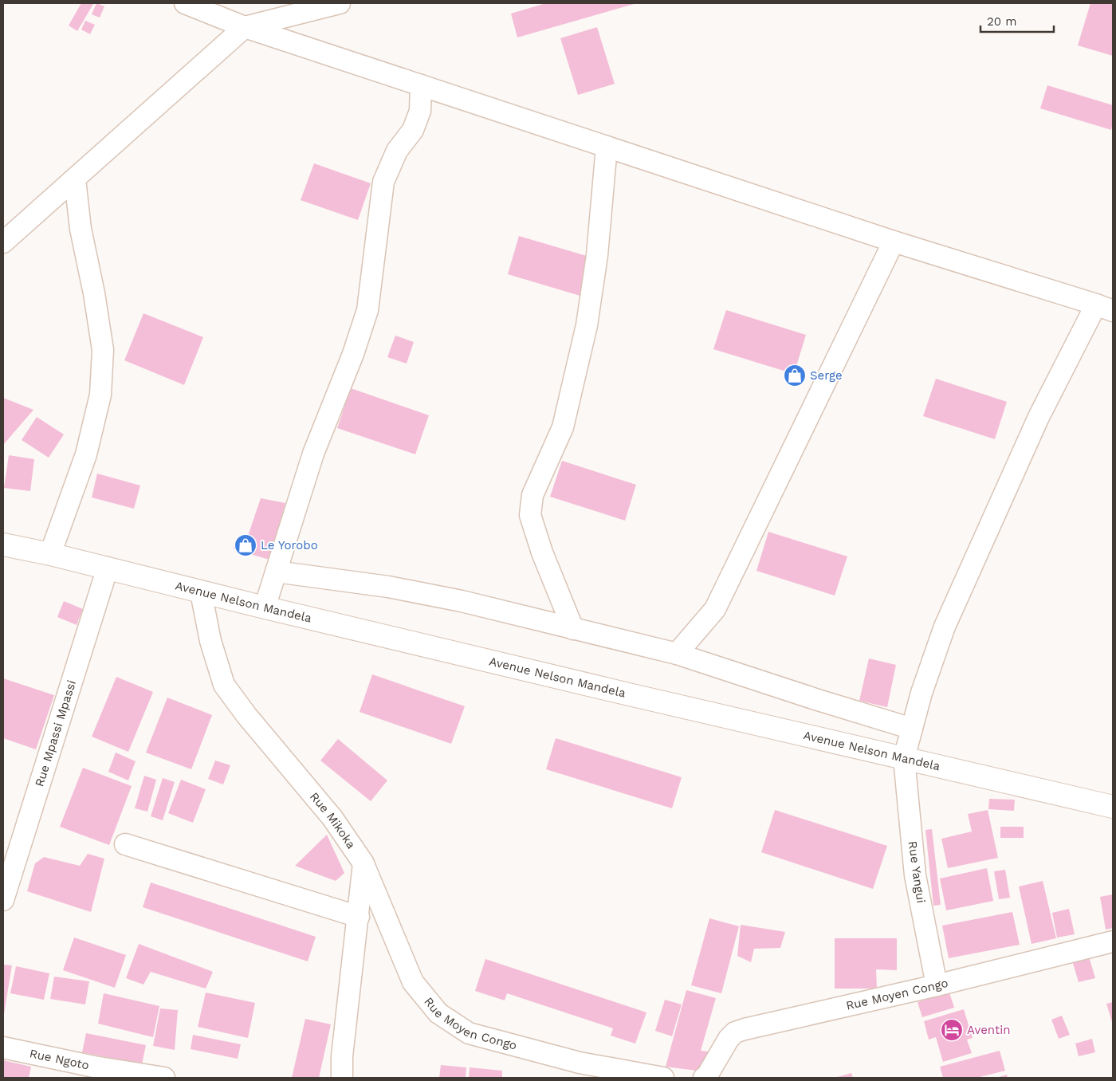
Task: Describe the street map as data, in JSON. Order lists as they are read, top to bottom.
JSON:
{
  "streets": {
    "street": [
      "Avenue Nelson Mandela",
      "Rue Mpassi Mpassi",
      "Rue Mikoka",
      "Rue Yangui",
      "Rue Moyen Congo",
      "Rue Ngoto"
    ]
  },
  "crossings": [
    ["Avenue Nelson Mandela", "Rue Mpassi Mpassi"],
    ["Avenue Nelson Mandela", "Rue Mikoka"],
    ["Avenue Nelson Mandela", "Rue Yangui"],
    ["Rue Mikoka", "Rue Moyen Congo"],
    ["Rue Yangui", "Rue Moyen Congo"]
  ],
  "places": {
    "shop": ["Serge", "Le Yorobo"],
    "hotel": ["Aventin"]
  },
  "scale_bar": "20 m"
}
